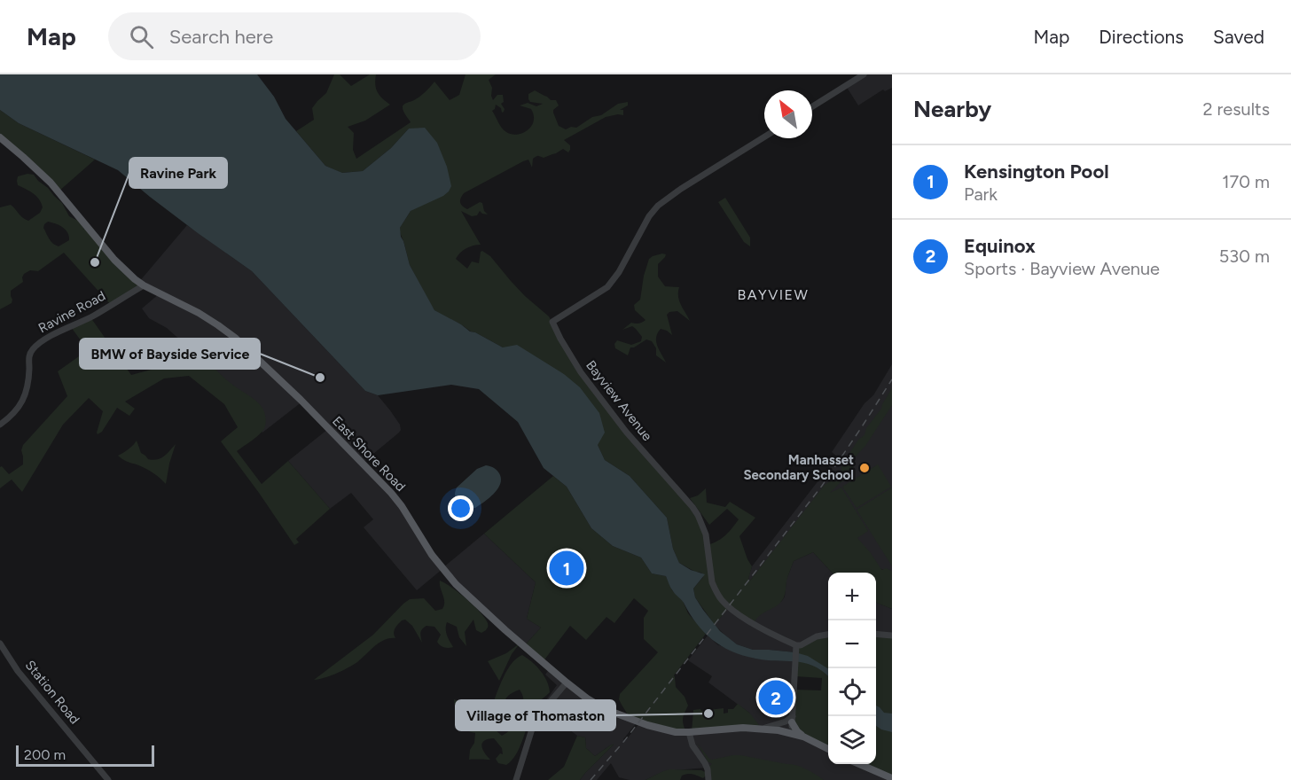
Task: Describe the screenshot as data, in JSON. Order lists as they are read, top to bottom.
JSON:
{
  "streets": {
    "main road": ["East Shore Road"],
    "street": ["Ravine Road", "Bayview Avenue", "Station Road"]
  },
  "crossings": [
    ["Ravine Road", "East Shore Road"]
  ],
  "districts": ["BAYVIEW"],
  "places": [
    "Ravine Park",
    "BMW of Bayside Service",
    "Manhasset Secondary School",
    "Village of Thomaston"
  ],
  "scale_bar": "200 m",
  "north": "top left",
  "page": {
    "header": "Map",
    "search": "Search here",
    "nav": ["Map", "Directions", "Saved"],
    "heading": ["Nearby", "2 results"],
    "list": [
      {
        "mark": "1",
        "name": "Kensington Pool",
        "note": "Park",
        "value": "170 m"
      },
      {
        "mark": "2",
        "name": "Equinox",
        "note": "Sports · Bayview Avenue",
        "value": "530 m"
      }
    ],
    "pins": ["1", "2"],
    "map_buttons": ["+", "−"],
    "scale": "200 m"
  }
}
